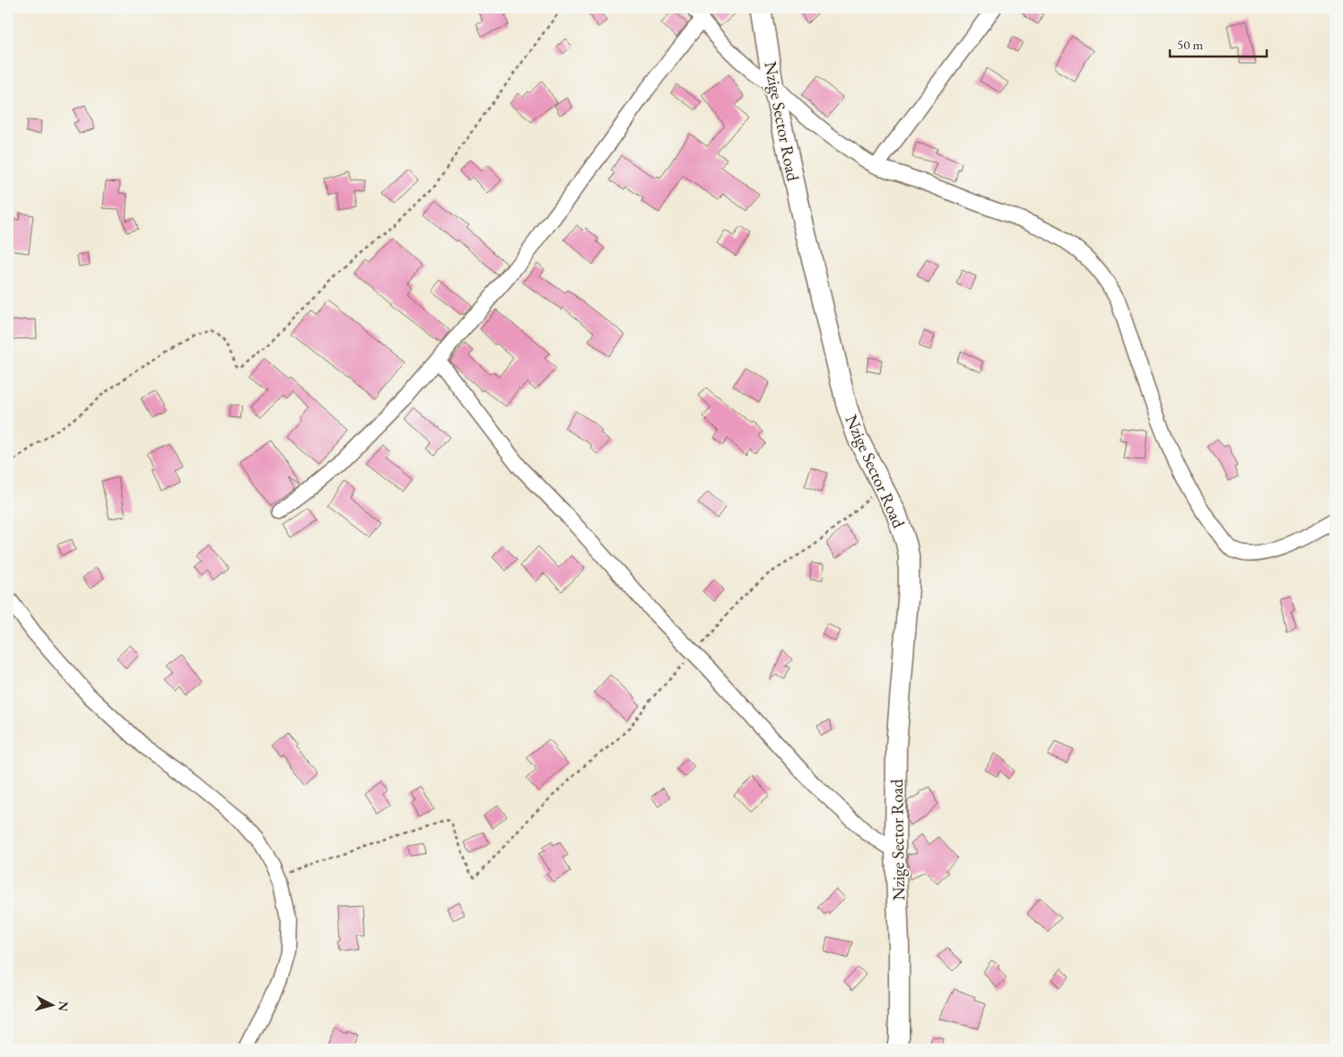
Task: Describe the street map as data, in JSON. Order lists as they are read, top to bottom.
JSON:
{
  "streets": {
    "main road": ["Nzige Sector Road"]
  },
  "scale_bar": "50 m",
  "north": "right"
}
